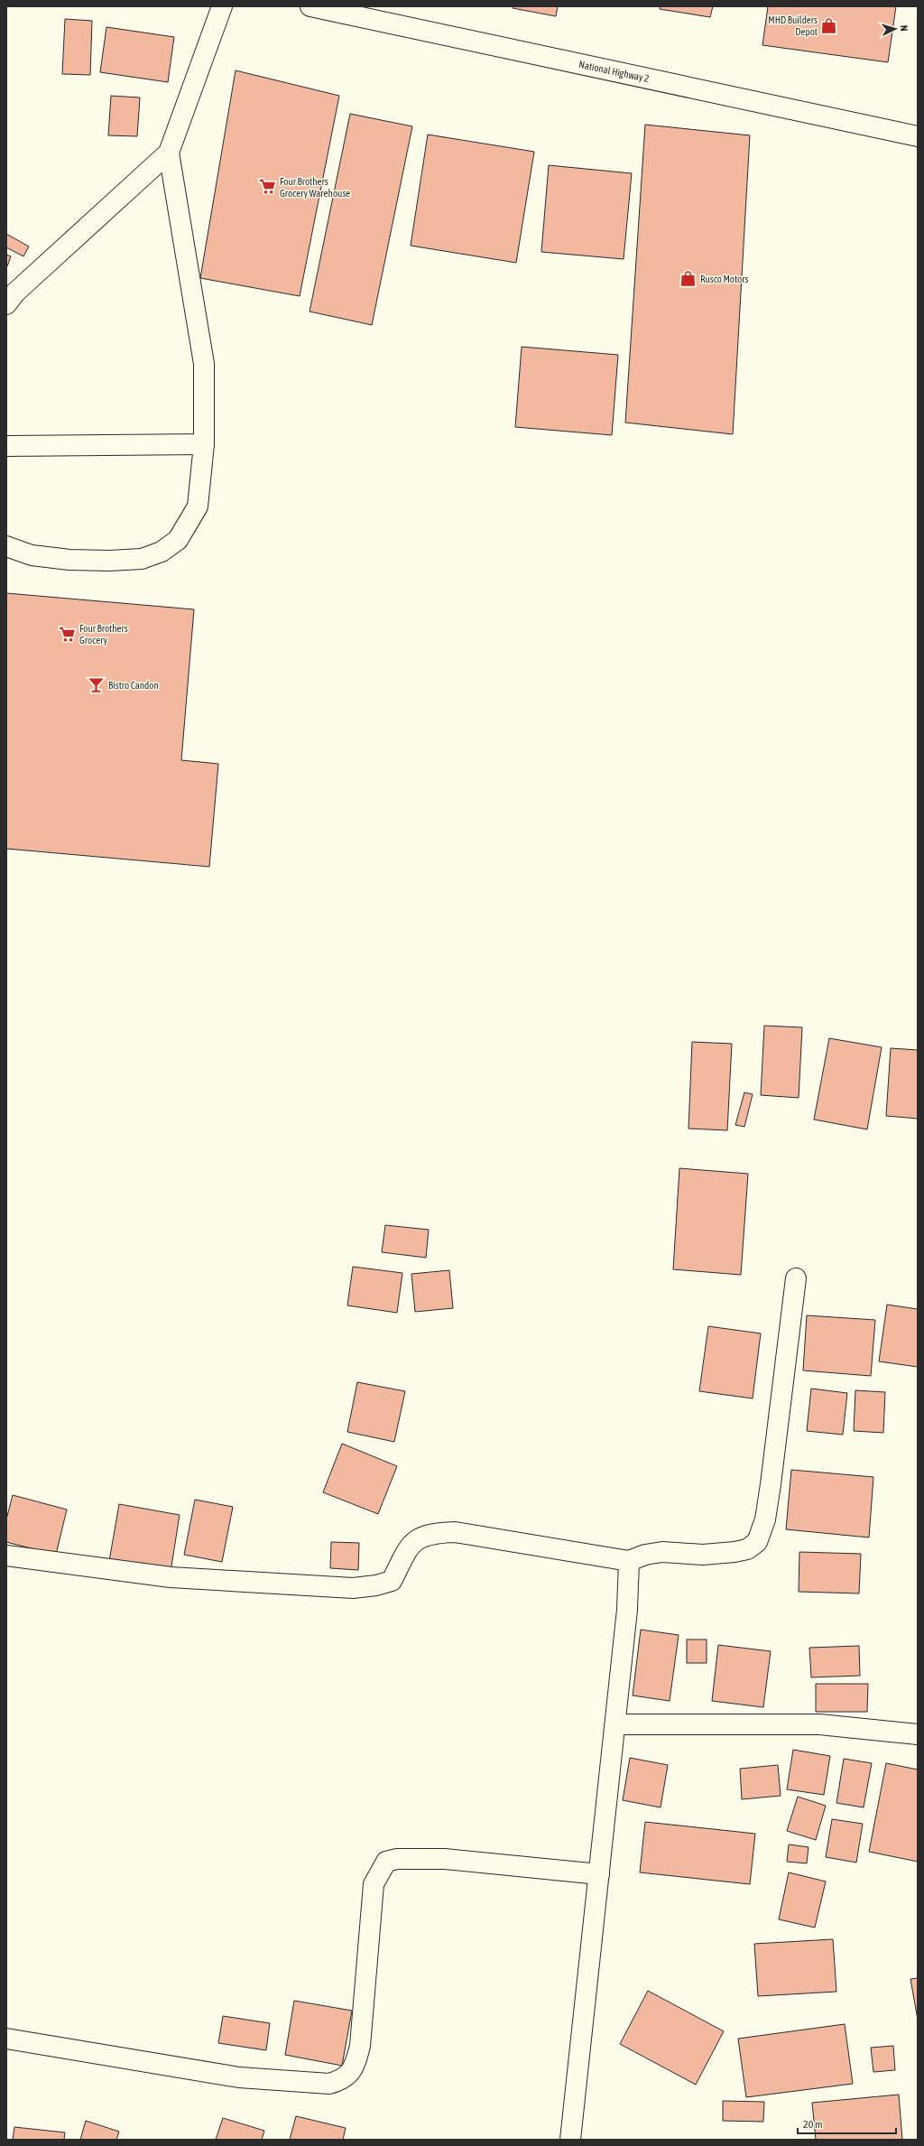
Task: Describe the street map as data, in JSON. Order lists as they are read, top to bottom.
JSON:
{
  "streets": {
    "street": ["National Highway 2"]
  },
  "places": {
    "shop": ["MHD Builders Depot", "Rusco Motors"],
    "supermarket": ["Four Brothers Grocery Warehouse", "Four Brothers Grocery"],
    "bar": ["Bistro Candon"]
  },
  "scale_bar": "20 m",
  "north": "right"
}
